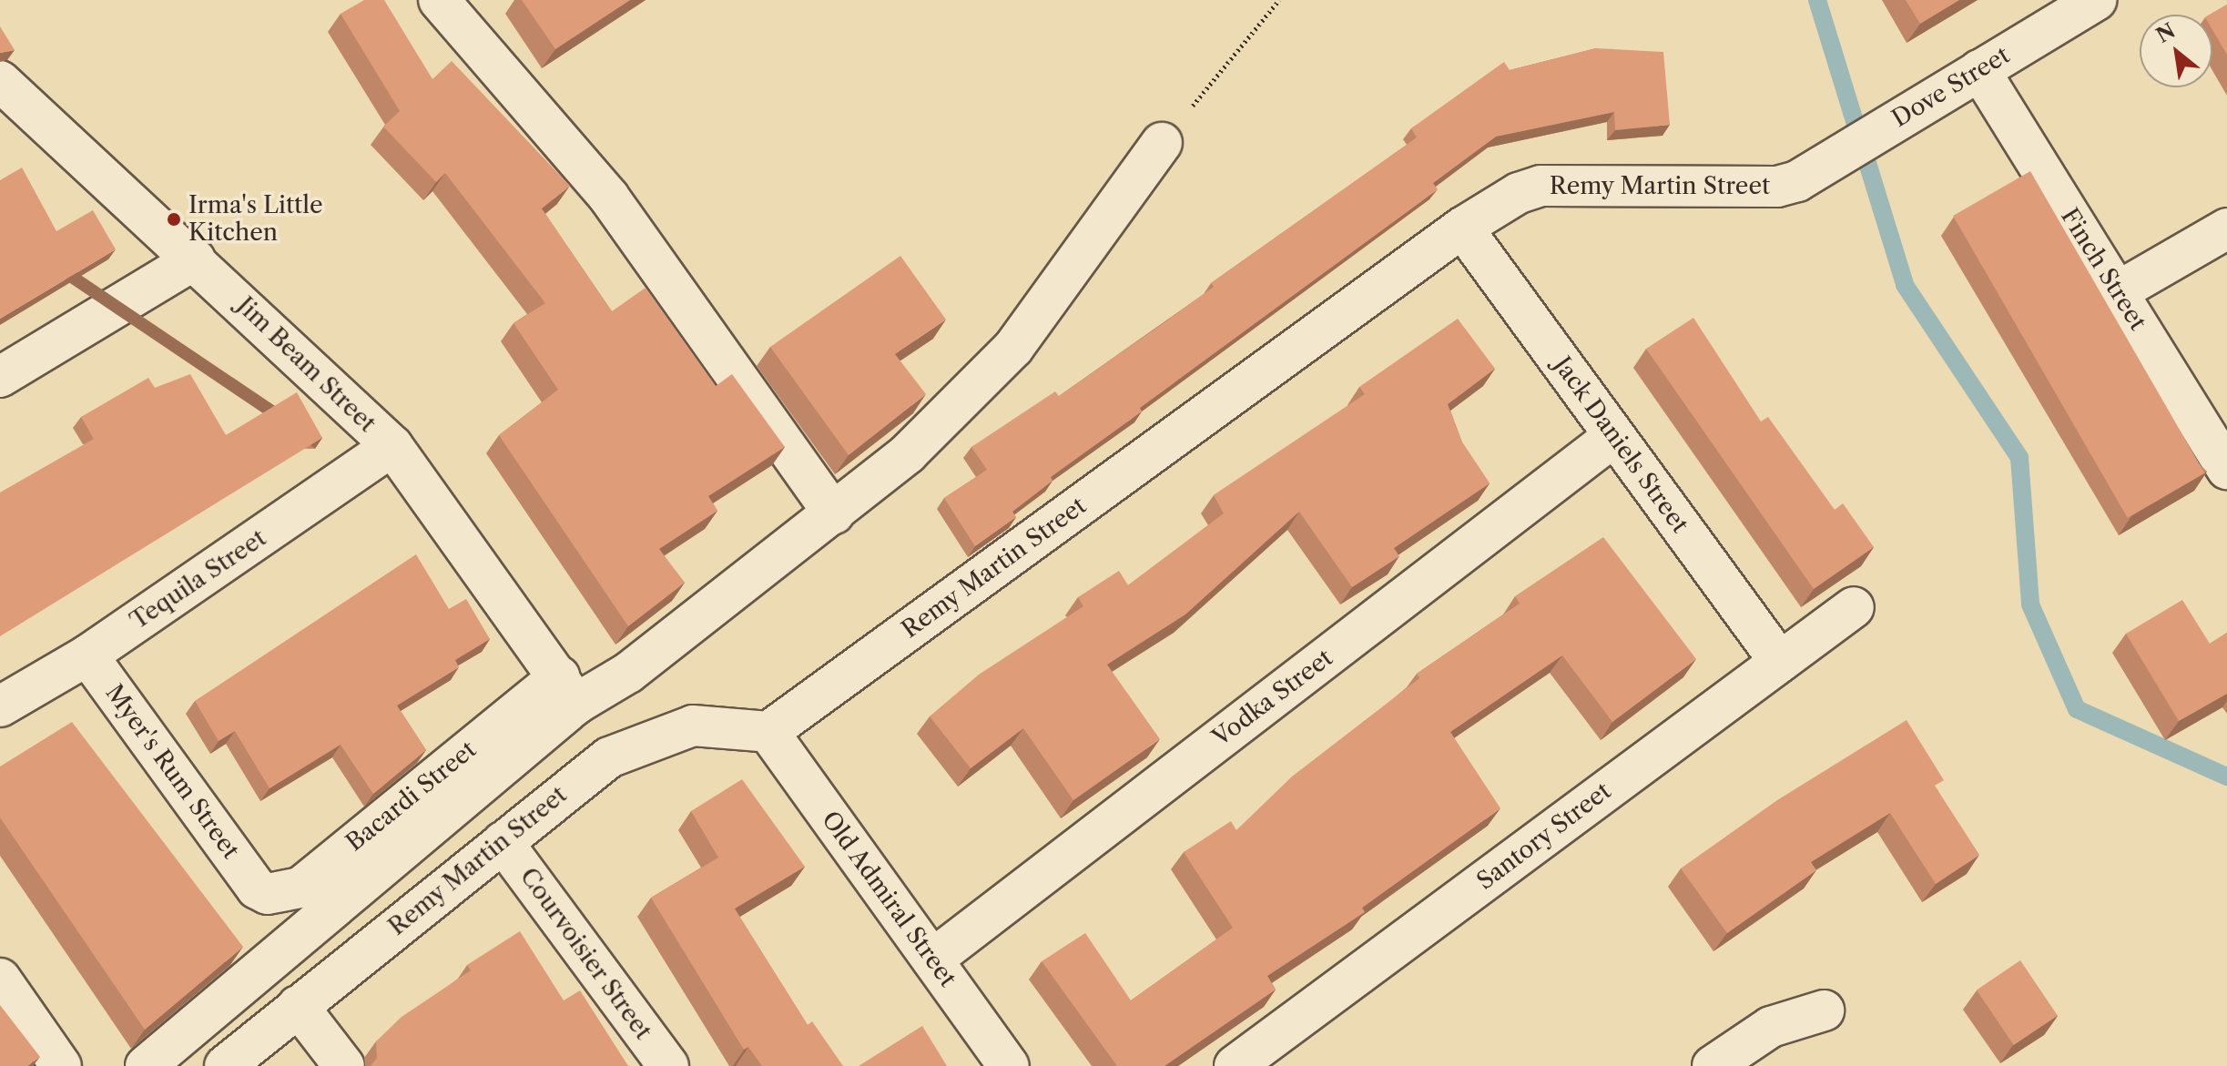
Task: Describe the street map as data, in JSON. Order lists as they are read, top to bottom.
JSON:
{
  "streets": {
    "street": [
      "Dove Street",
      "Remy Martin Street",
      "Finch Street",
      "Jim Beam Street",
      "Jack Daniels Street",
      "Tequila Street",
      "Vodka Street",
      "Myer's Rum Street",
      "Bacardi Street",
      "Santory Street",
      "Old Admiral Street",
      "Courvoisier Street"
    ]
  },
  "crossings": [
    ["Dove Street", "Remy Martin Street"],
    ["Dove Street", "Finch Street"],
    ["Remy Martin Street", "Jack Daniels Street"],
    ["Remy Martin Street", "Old Admiral Street"],
    ["Remy Martin Street", "Courvoisier Street"],
    ["Jim Beam Street", "Tequila Street"],
    ["Jim Beam Street", "Bacardi Street"],
    ["Jack Daniels Street", "Vodka Street"],
    ["Jack Daniels Street", "Santory Street"],
    ["Tequila Street", "Myer's Rum Street"],
    ["Vodka Street", "Old Admiral Street"],
    ["Myer's Rum Street", "Bacardi Street"]
  ],
  "places": ["Irma's Little Kitchen"],
  "north": "top left"
}
